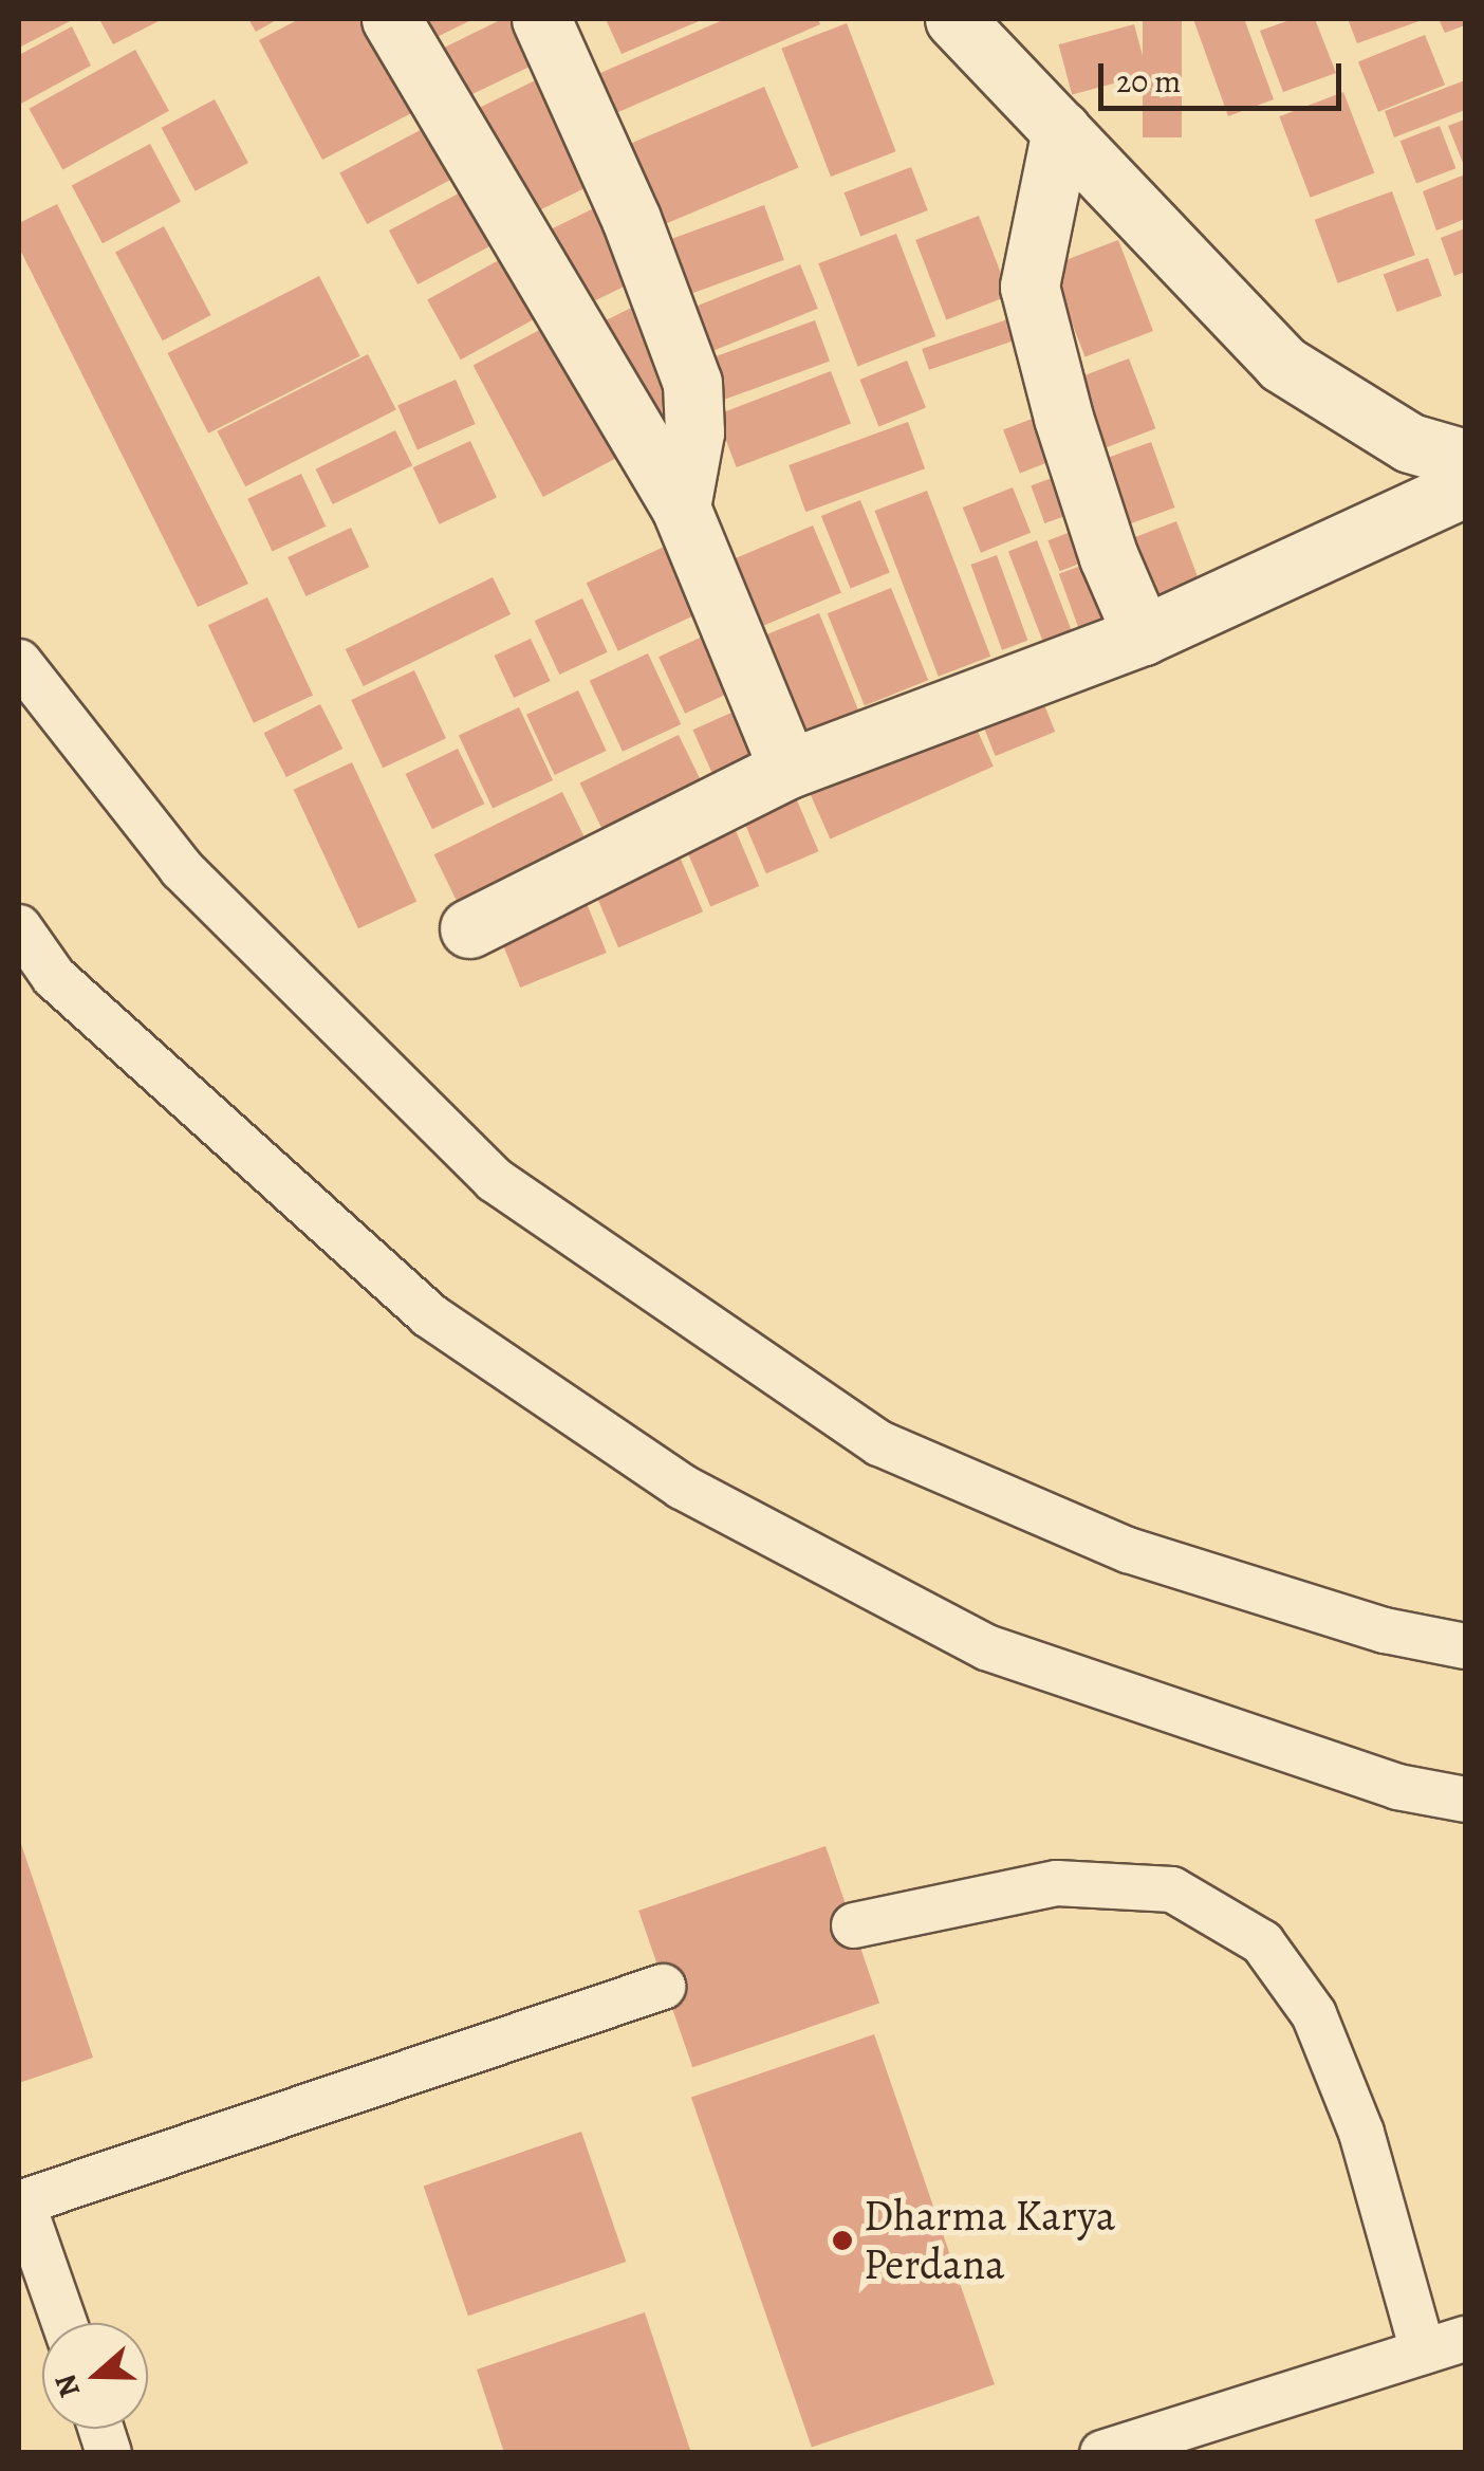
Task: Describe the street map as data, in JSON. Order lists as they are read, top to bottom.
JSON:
{
  "places": ["Dharma Karya Perdana"],
  "scale_bar": "20 m",
  "north": "left"
}
